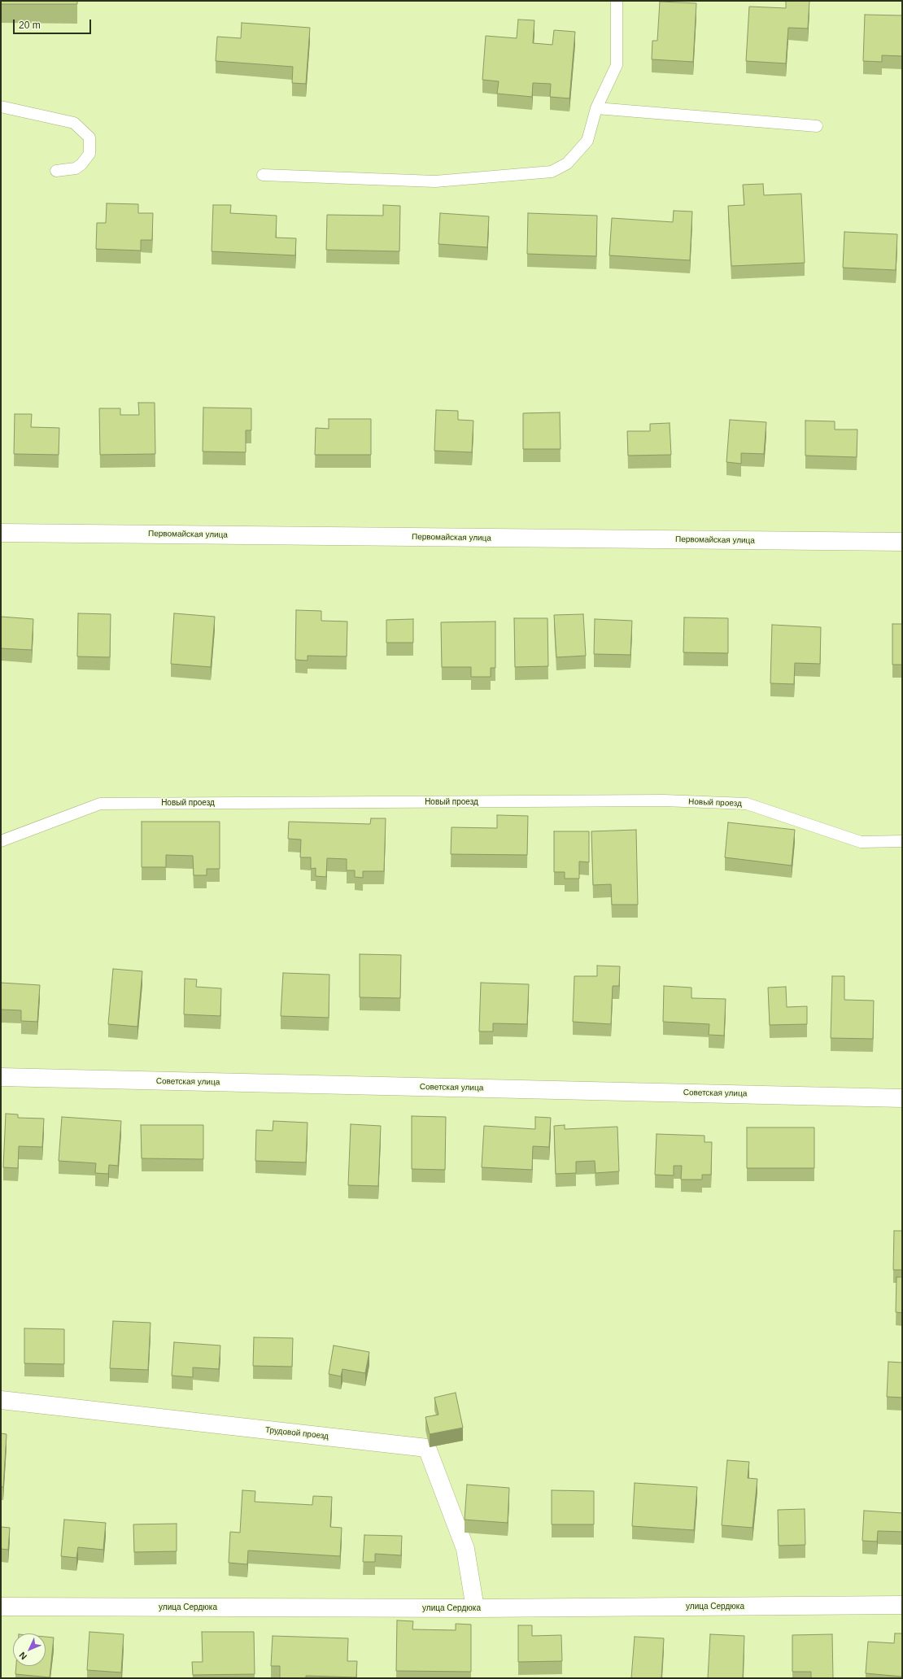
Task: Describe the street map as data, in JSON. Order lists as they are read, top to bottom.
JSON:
{
  "streets": {
    "street": [
      "Первомайская улица",
      "Советская улица",
      "Трудовой проезд",
      "улица Сердюка"
    ],
    "lane": ["Новый проезд"]
  },
  "crossings": [
    ["Трудовой проезд", "улица Сердюка"]
  ],
  "scale_bar": "20 m",
  "north": "bottom left"
}
